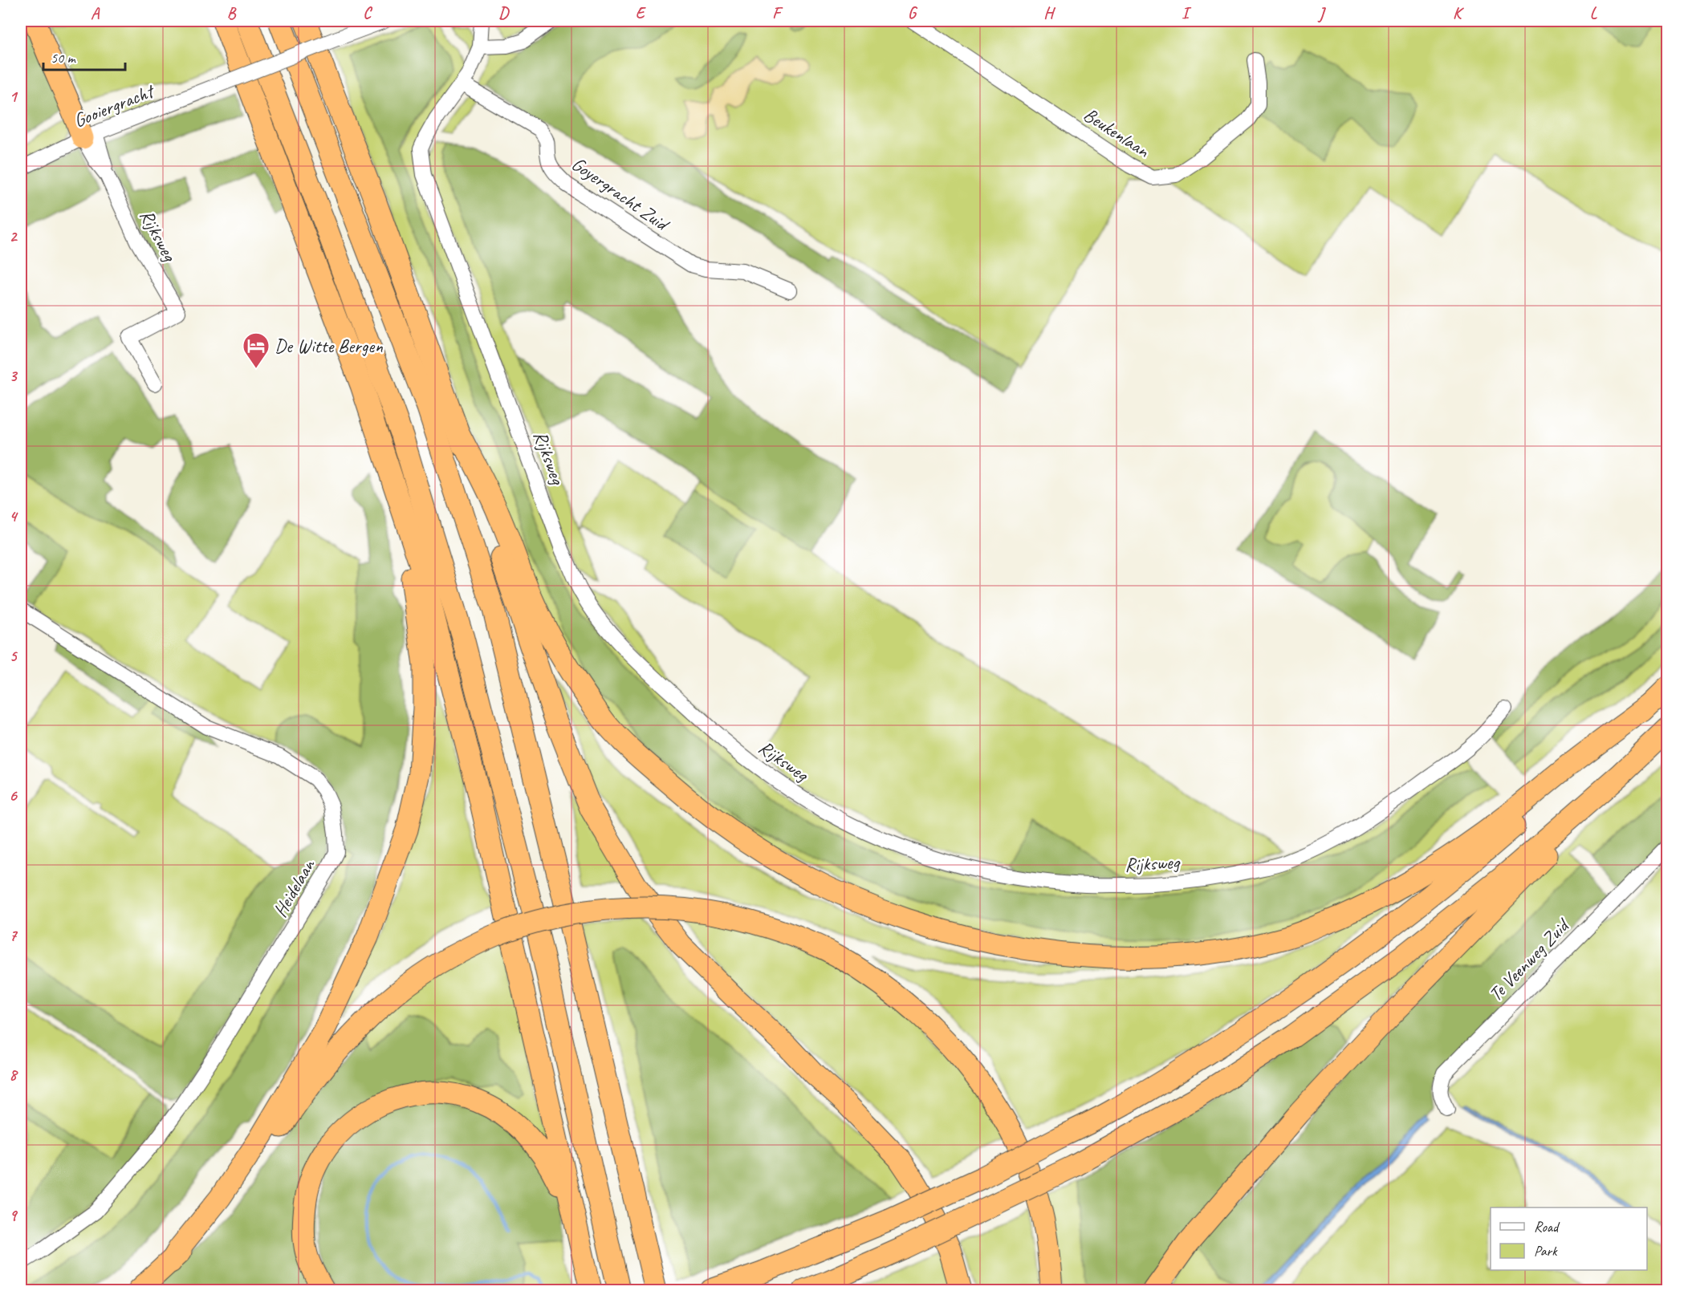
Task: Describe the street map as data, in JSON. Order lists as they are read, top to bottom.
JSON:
{
  "streets": {
    "street": [
      "Gooiergracht",
      "Beukenlaan",
      "Goyergracht Zuid",
      "Rijksweg",
      "Heidelaan",
      "Te Veenweg Zuid"
    ]
  },
  "crossings": [
    ["Gooiergracht", "Rijksweg"],
    ["Goyergracht Zuid", "Rijksweg"]
  ],
  "places": {
    "hotel": ["De Witte Bergen"]
  },
  "legend": ["Road", "Park"],
  "scale_bar": "50 m",
  "grid": {
    "columns": [
      "A",
      "B",
      "C",
      "D",
      "E",
      "F",
      "G",
      "H",
      "I",
      "J",
      "K",
      "L"
    ],
    "rows": [
      "1",
      "2",
      "3",
      "4",
      "5",
      "6",
      "7",
      "8",
      "9"
    ]
  }
}
